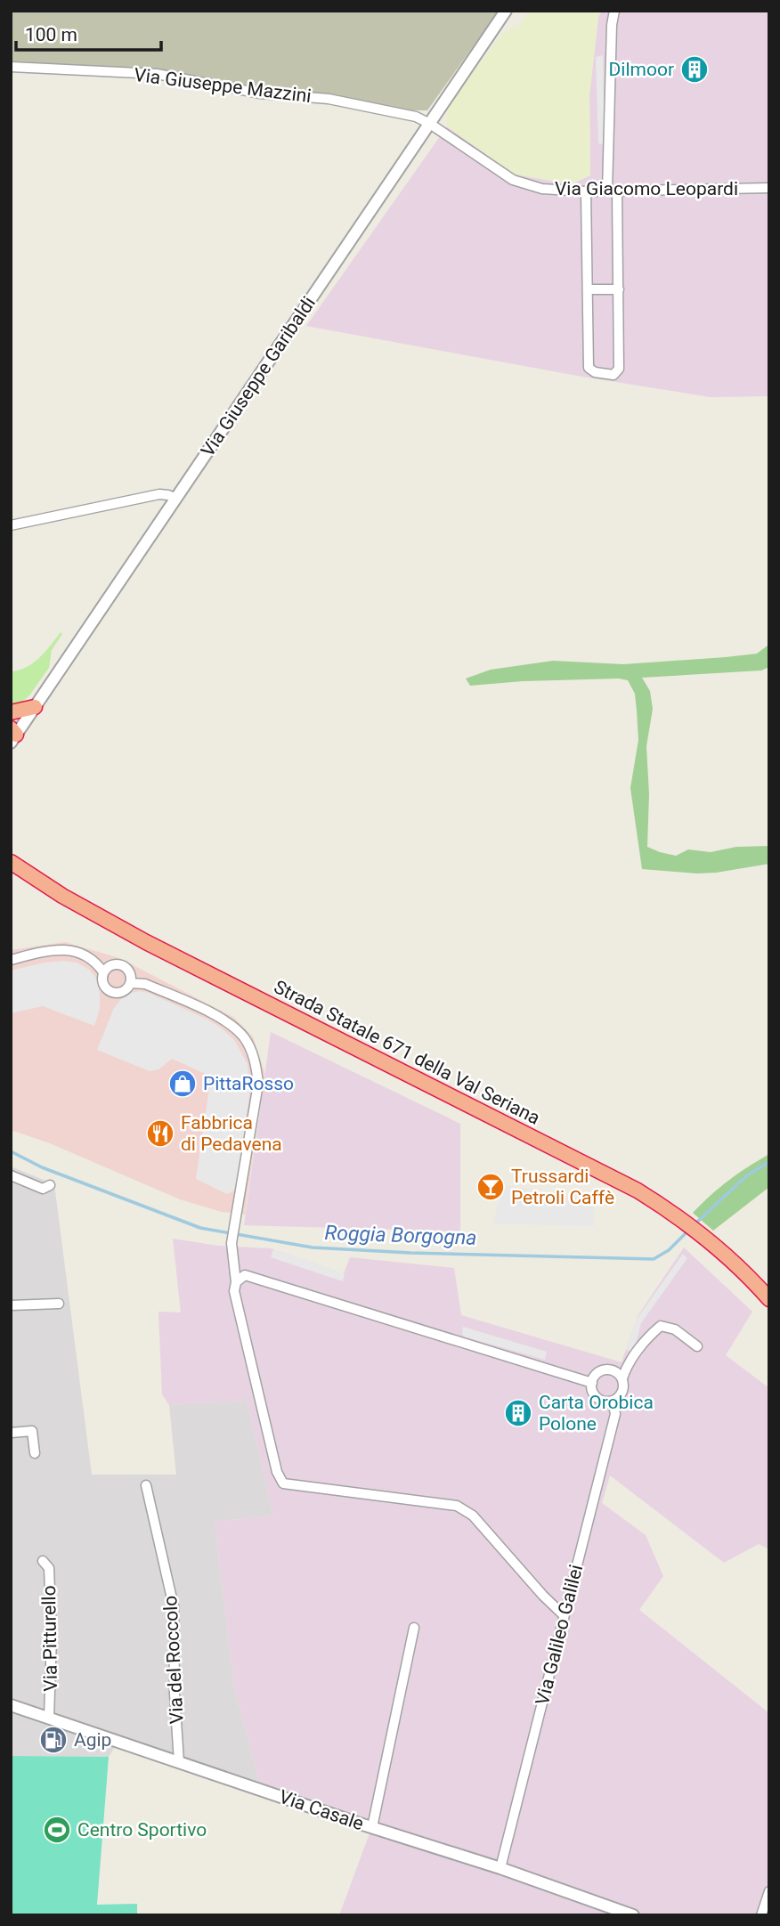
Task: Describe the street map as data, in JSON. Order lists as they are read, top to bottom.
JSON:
{
  "streets": {
    "highway": ["Strada Statale 671 della Val Seriana"],
    "street": [
      "Via Giuseppe Mazzini",
      "Via Giacomo Leopardi",
      "Via Giuseppe Garibaldi",
      "Via Galileo Galilei",
      "Via Pitturello",
      "Via del Roccolo",
      "Via Casale"
    ]
  },
  "crossings": [
    ["Via Giuseppe Mazzini", "Via Giacomo Leopardi"],
    ["Via Giuseppe Mazzini", "Via Giuseppe Garibaldi"],
    ["Via Giacomo Leopardi", "Via Giuseppe Garibaldi"],
    ["Via Galileo Galilei", "Via Casale"],
    ["Via Pitturello", "Via Casale"],
    ["Via del Roccolo", "Via Casale"]
  ],
  "water": ["Roggia Borgogna"],
  "places": {
    "building": ["Dilmoor", "Carta Orobica Polone"],
    "shop": ["PittaRosso"],
    "restaurant": ["Fabbrica di Pedavena"],
    "bar": ["Trussardi Petroli Caffè"],
    "fuel station": ["Agip"],
    "sports": ["Centro Sportivo"]
  },
  "scale_bar": "100 m"
}
